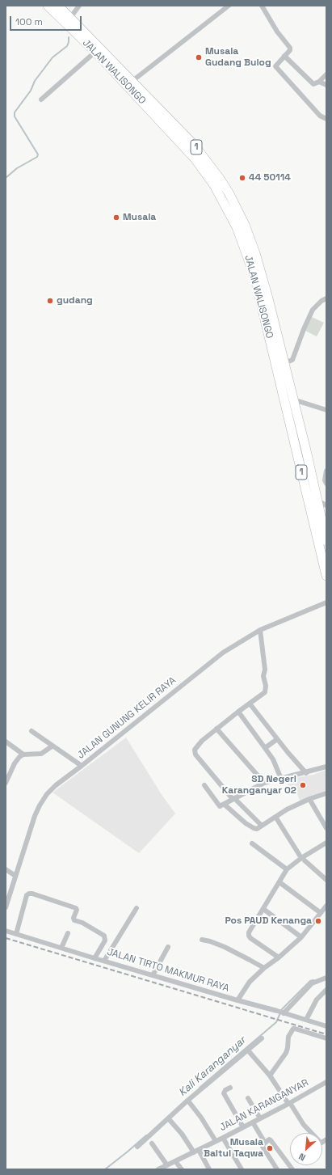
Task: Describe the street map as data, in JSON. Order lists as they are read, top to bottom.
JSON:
{
  "streets": {
    "highway": ["JALAN WALISONGO", "1"],
    "street": ["JALAN GUNUNG KELIR RAYA", "JALAN TIRTO MAKMUR RAYA", "JALAN KARANGANYAR"]
  },
  "water": ["Kali Karanganyar"],
  "places": [
    "Musala Gudang Bulog",
    "44 50114",
    "Musala",
    "gudang",
    "SD Negeri Karanganyar 02",
    "Pos PAUD Kenanga",
    "Musala Baitul Taqwa"
  ],
  "scale_bar": "100 m",
  "north": "bottom left"
}
